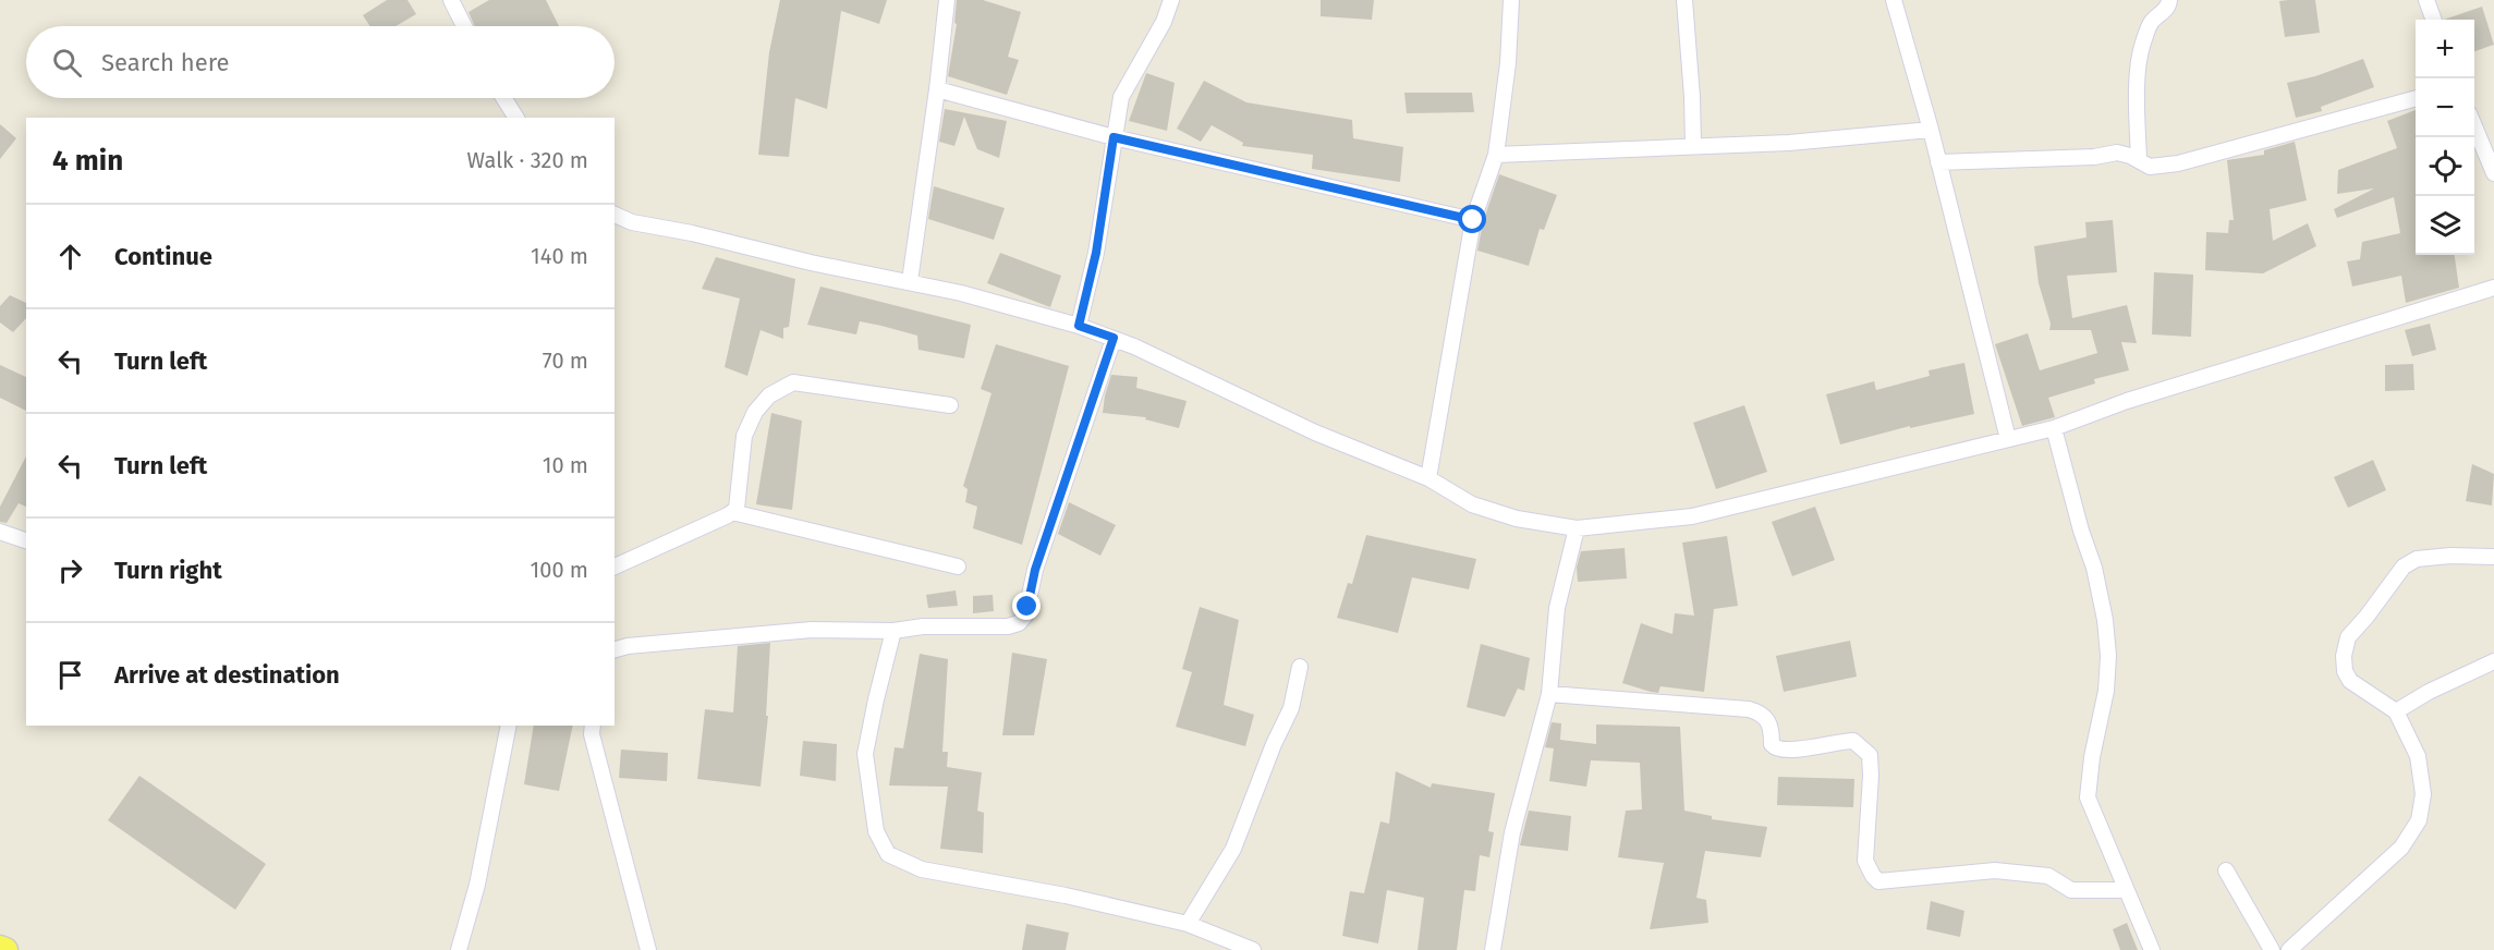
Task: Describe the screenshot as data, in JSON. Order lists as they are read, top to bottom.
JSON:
{
  "page": {
    "map_buttons": ["+", "−"],
    "search": "Search here",
    "heading": ["4 min", "Walk · 320 m"],
    "list": [
      ["Continue", "140 m"],
      ["Turn left", "70 m"],
      ["Turn left", "10 m"],
      ["Turn right", "100 m"],
      "Arrive at destination"
    ]
  }
}
